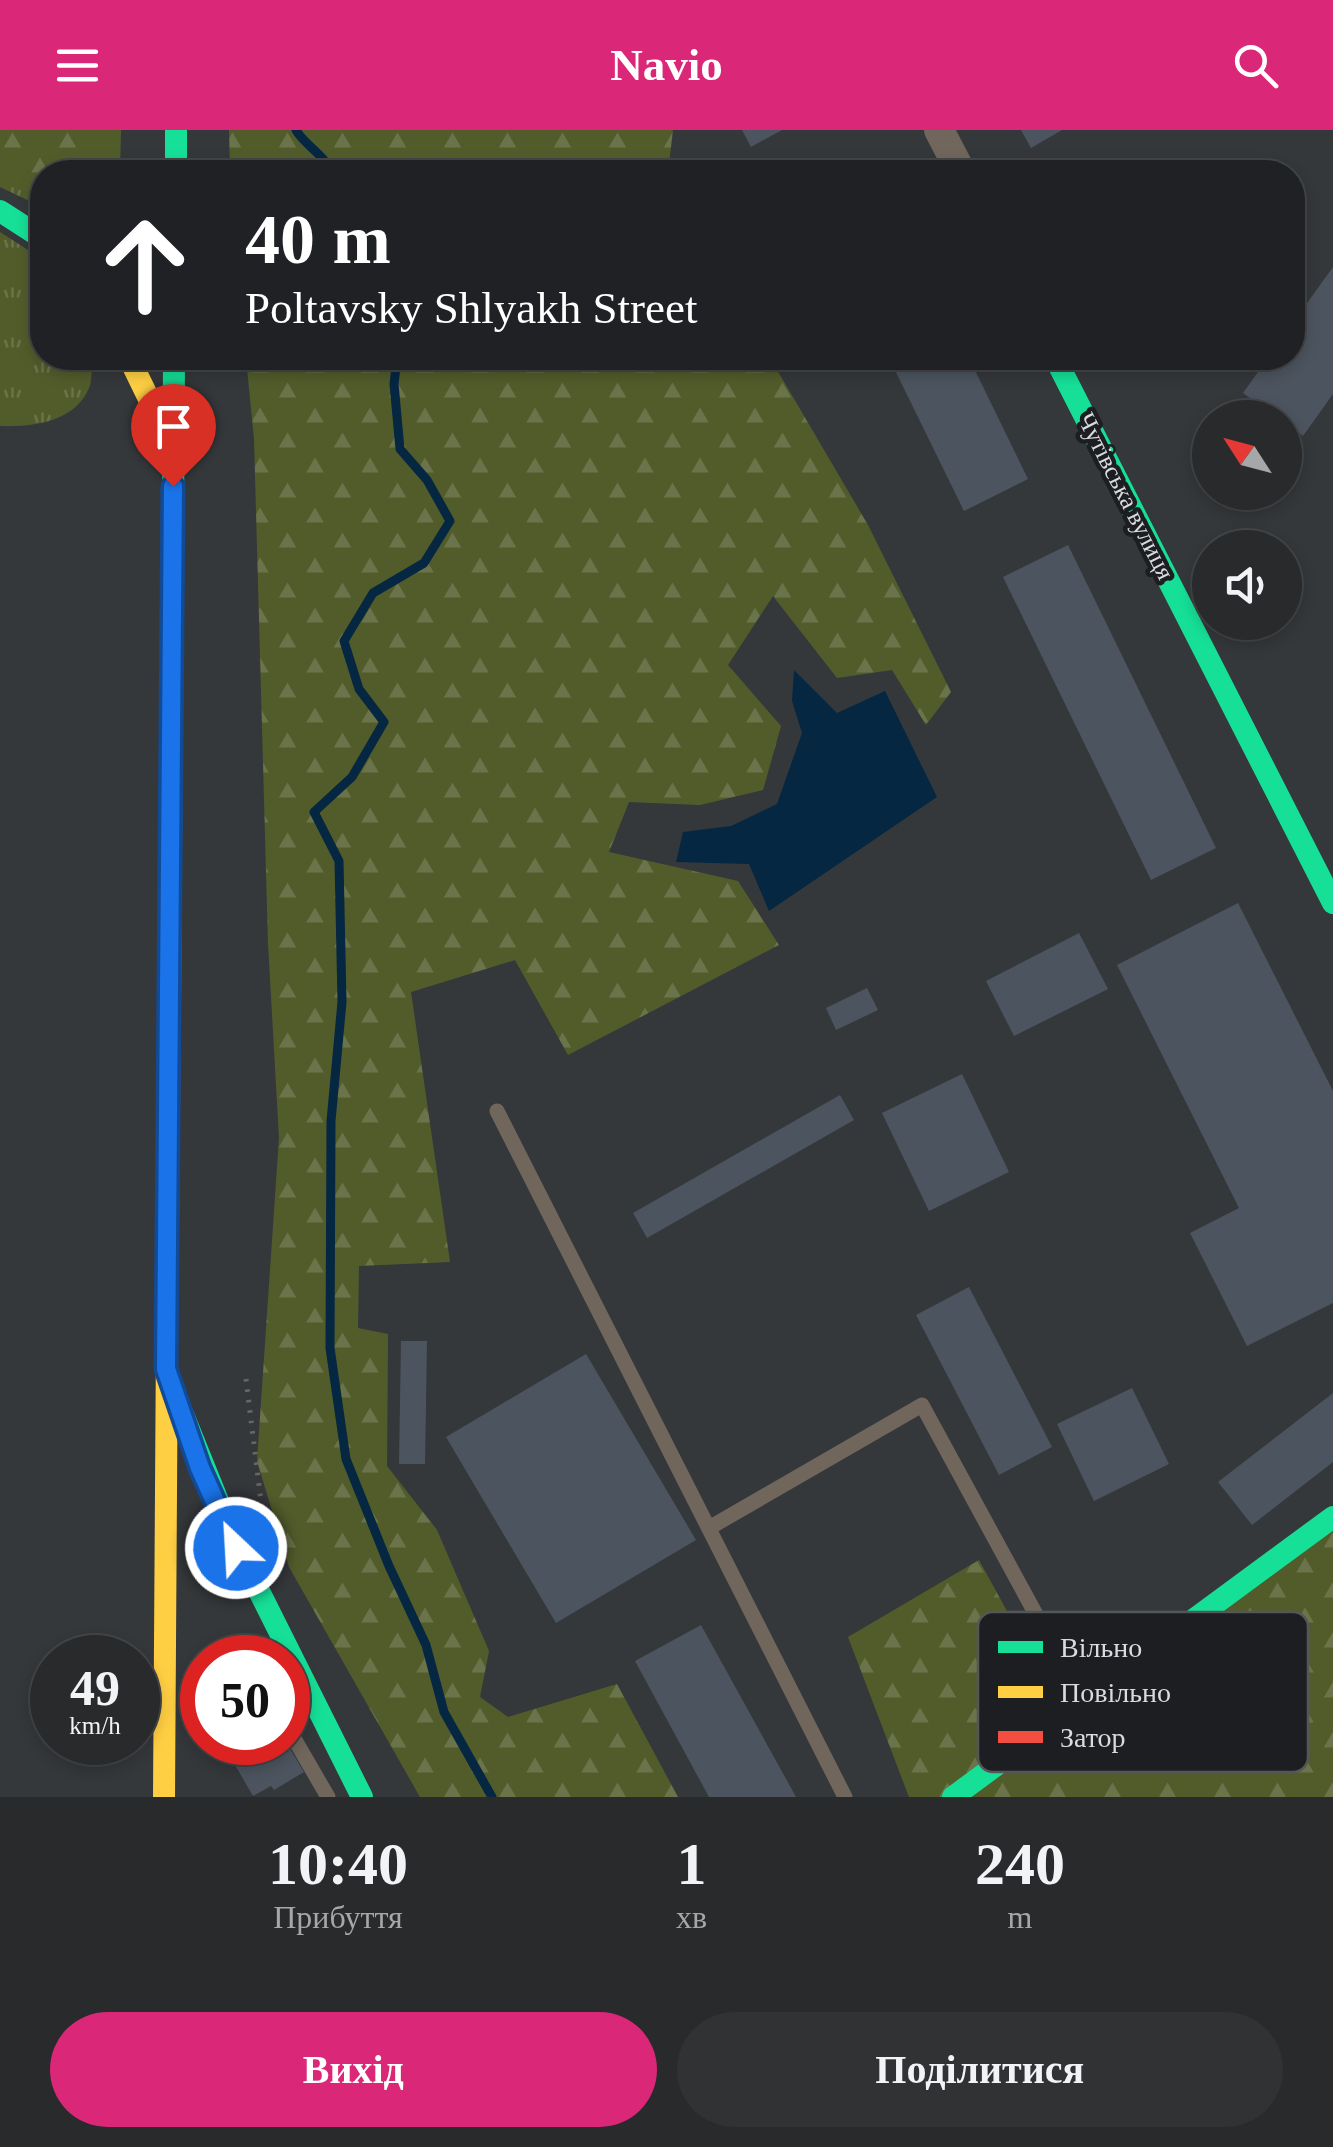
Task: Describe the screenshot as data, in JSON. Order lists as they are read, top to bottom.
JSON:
{
  "streets": {
    "main road": ["Чутівська вулиця"]
  },
  "legend": ["Вільно", "Повільно", "Затор"],
  "north": "top left",
  "page": {
    "header": "Navio",
    "turn": ["40 m", "Poltavsky Shlyakh Street"],
    "speed": "49 km/h",
    "limit": "50",
    "eta": [
      "10:40",
      "Прибуття",
      "1",
      "хв",
      "240",
      "m"
    ],
    "buttons": ["Вихід", "Поділитися"]
  }
}
